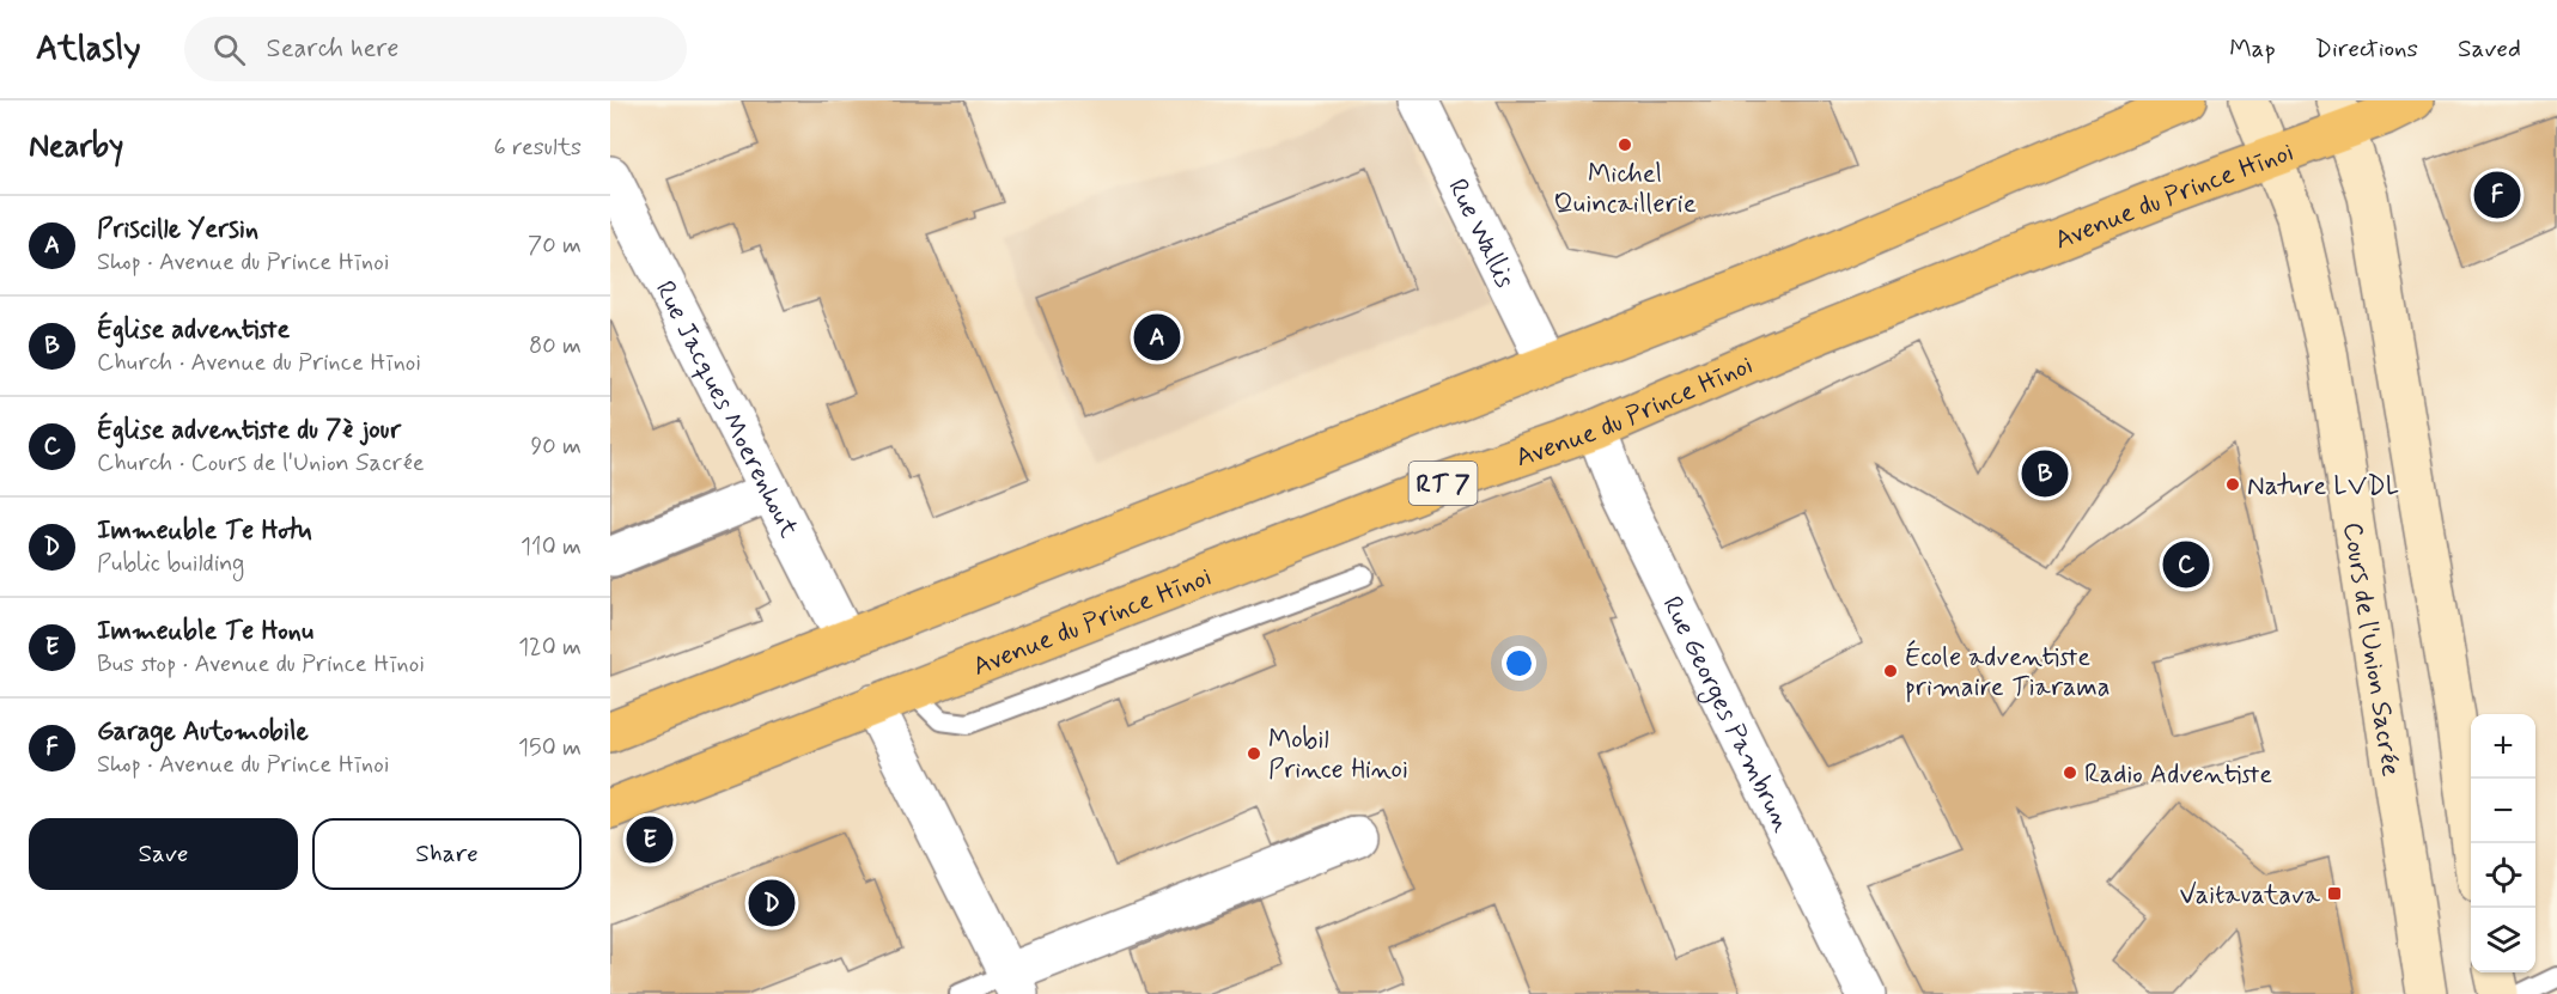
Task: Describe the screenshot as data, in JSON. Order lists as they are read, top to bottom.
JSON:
{
  "streets": {
    "main road": ["Avenue du Prince Hīnoi", "RT 7", "Cours de l'Union Sacrée"],
    "street": ["Rue Wallis", "Rue Jacques Moerenhout", "Rue Georges Pambrun"]
  },
  "crossings": [
    ["Avenue du Prince Hīnoi", "Cours de l'Union Sacrée"],
    ["Avenue du Prince Hīnoi", "Rue Georges Pambrun"],
    ["Rue Wallis", "RT 7"],
    ["Rue Jacques Moerenhout", "RT 7"]
  ],
  "places": {
    "other": [
      "Michel Quincaillerie",
      "Nature LVDL",
      "École adventiste primaire Tiarama",
      "Mobil Prince Hinoi",
      "Radio Adventiste"
    ],
    "transit": ["Vaitavatava"]
  },
  "page": {
    "header": "Atlasly",
    "search": "Search here",
    "nav": ["Map", "Directions", "Saved"],
    "heading": ["Nearby", "6 results"],
    "pins": [
      "F",
      "A",
      "B",
      "C",
      "E",
      "D"
    ],
    "list": [
      {
        "mark": "A",
        "name": "Priscille Yersin",
        "note": "Shop · Avenue du Prince Hīnoi",
        "value": "70 m"
      },
      {
        "mark": "B",
        "name": "Église adventiste",
        "note": "Church · Avenue du Prince Hīnoi",
        "value": "80 m"
      },
      {
        "mark": "C",
        "name": "Église adventiste du 7è jour",
        "note": "Church · Cours de l'Union Sacrée",
        "value": "90 m"
      },
      {
        "mark": "D",
        "name": "Immeuble Te Hotu",
        "note": "Public building",
        "value": "110 m"
      },
      {
        "mark": "E",
        "name": "Immeuble Te Honu",
        "note": "Bus stop · Avenue du Prince Hīnoi",
        "value": "120 m"
      },
      {
        "mark": "F",
        "name": "Garage Automobile",
        "note": "Shop · Avenue du Prince Hīnoi",
        "value": "150 m"
      }
    ],
    "map_buttons": ["+", "−"],
    "buttons": ["Save", "Share"]
  }
}
